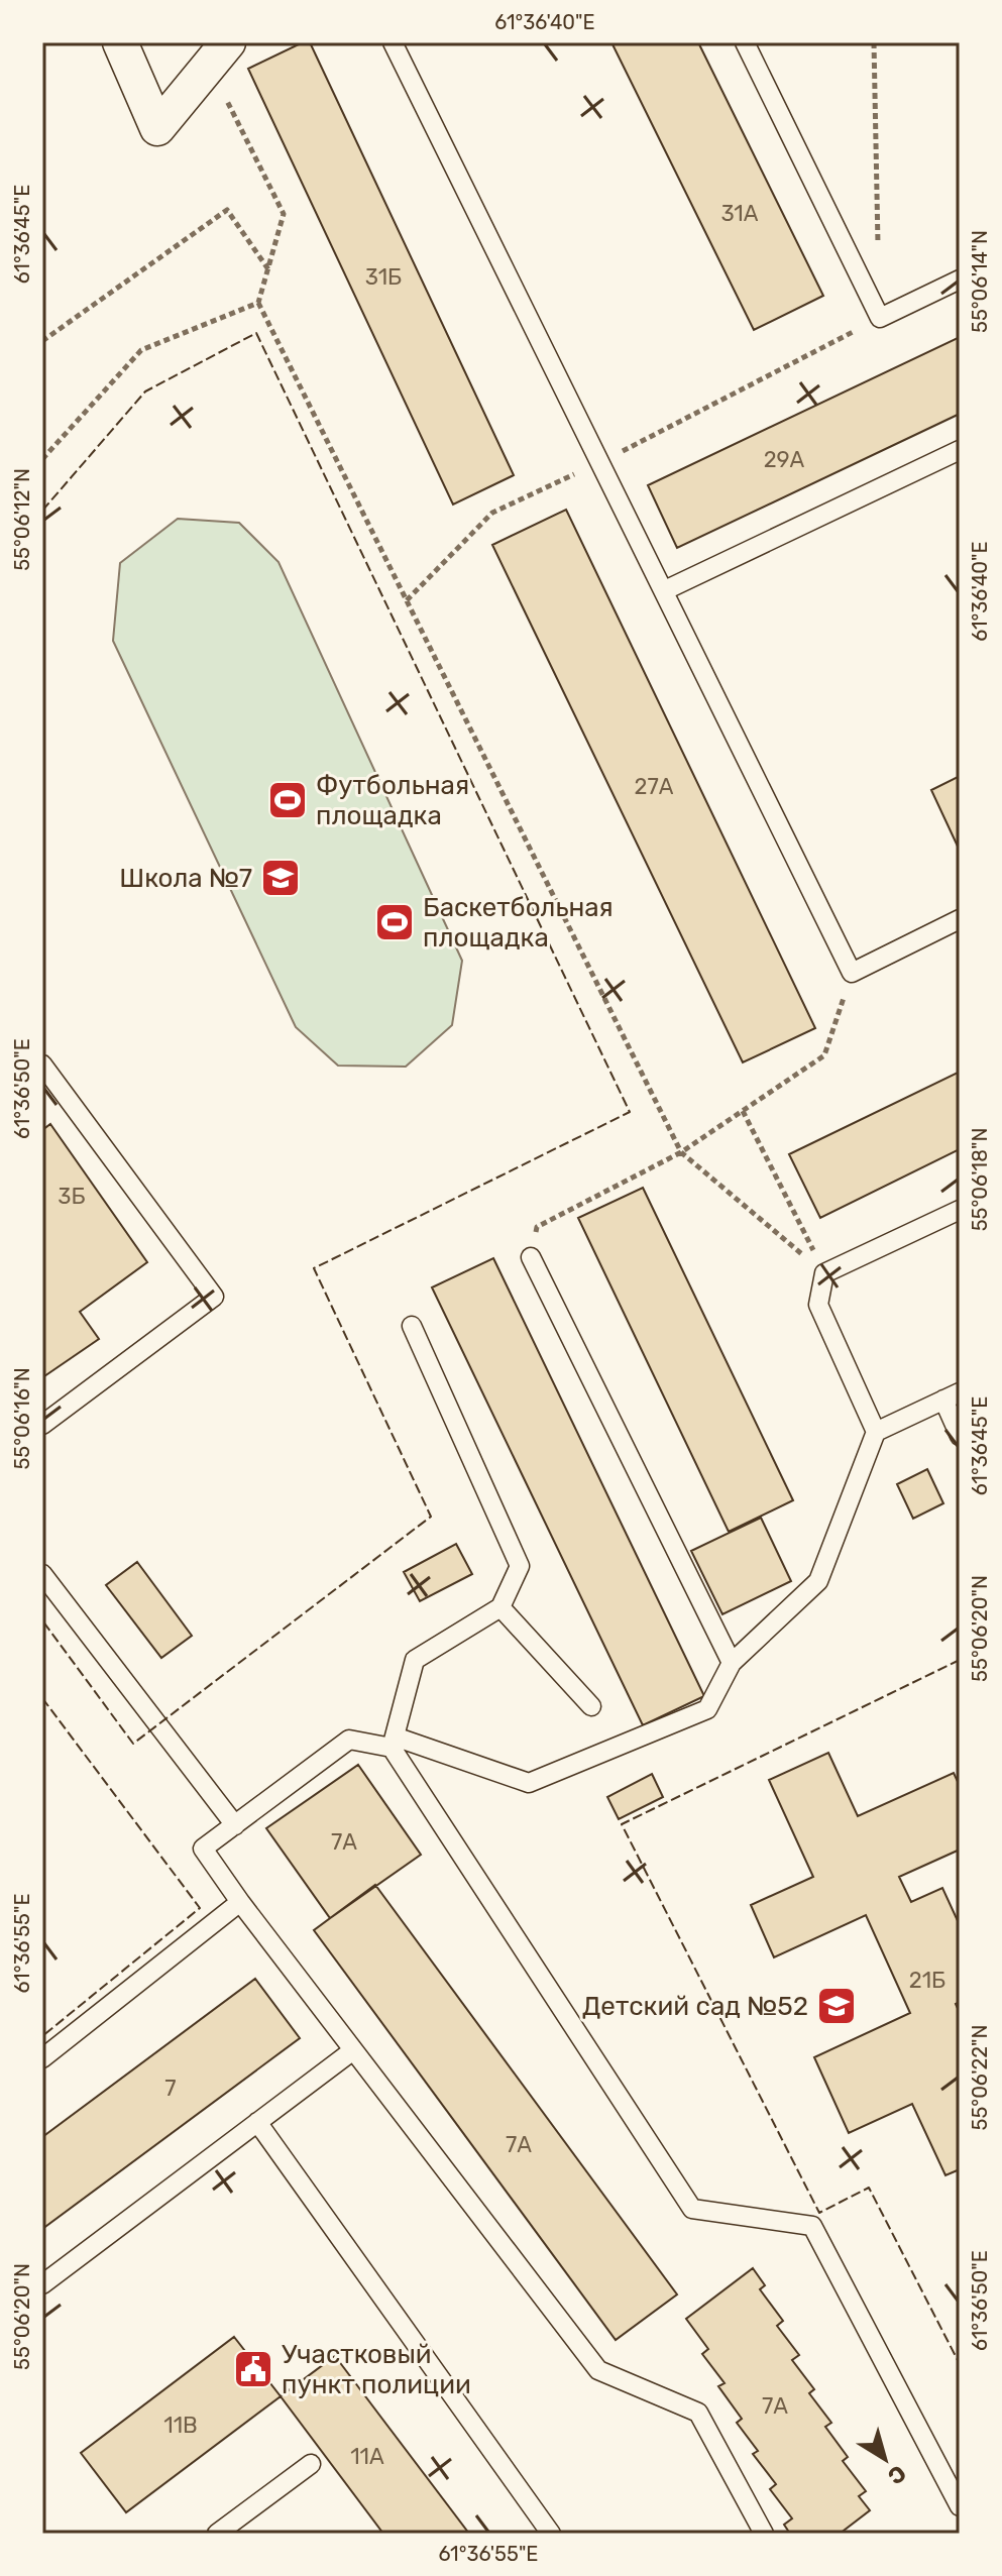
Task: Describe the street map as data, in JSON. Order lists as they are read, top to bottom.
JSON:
{
  "places": {
    "sports": ["Футбольная площадка", "Баскетбольная площадка"],
    "school or university": ["Школа №7", "Детский сад №52"],
    "public building": ["Участковый пункт полиции"]
  },
  "house_numbers": [
    "31А",
    "31Б",
    "29А",
    "27А",
    "3Б",
    "7А",
    "21Б",
    "7",
    "7А",
    "7А",
    "11В",
    "11А"
  ],
  "north": "bottom right",
  "coordinates": [
    "61°36'40\"E",
    "61°36'45\"E",
    "55°06'14\"N",
    "55°06'12\"N",
    "61°36'50\"E",
    "55°06'18\"N",
    "55°06'16\"N",
    "55°06'20\"N",
    "61°36'55\"E",
    "55°06'22\"N"
  ]
}
